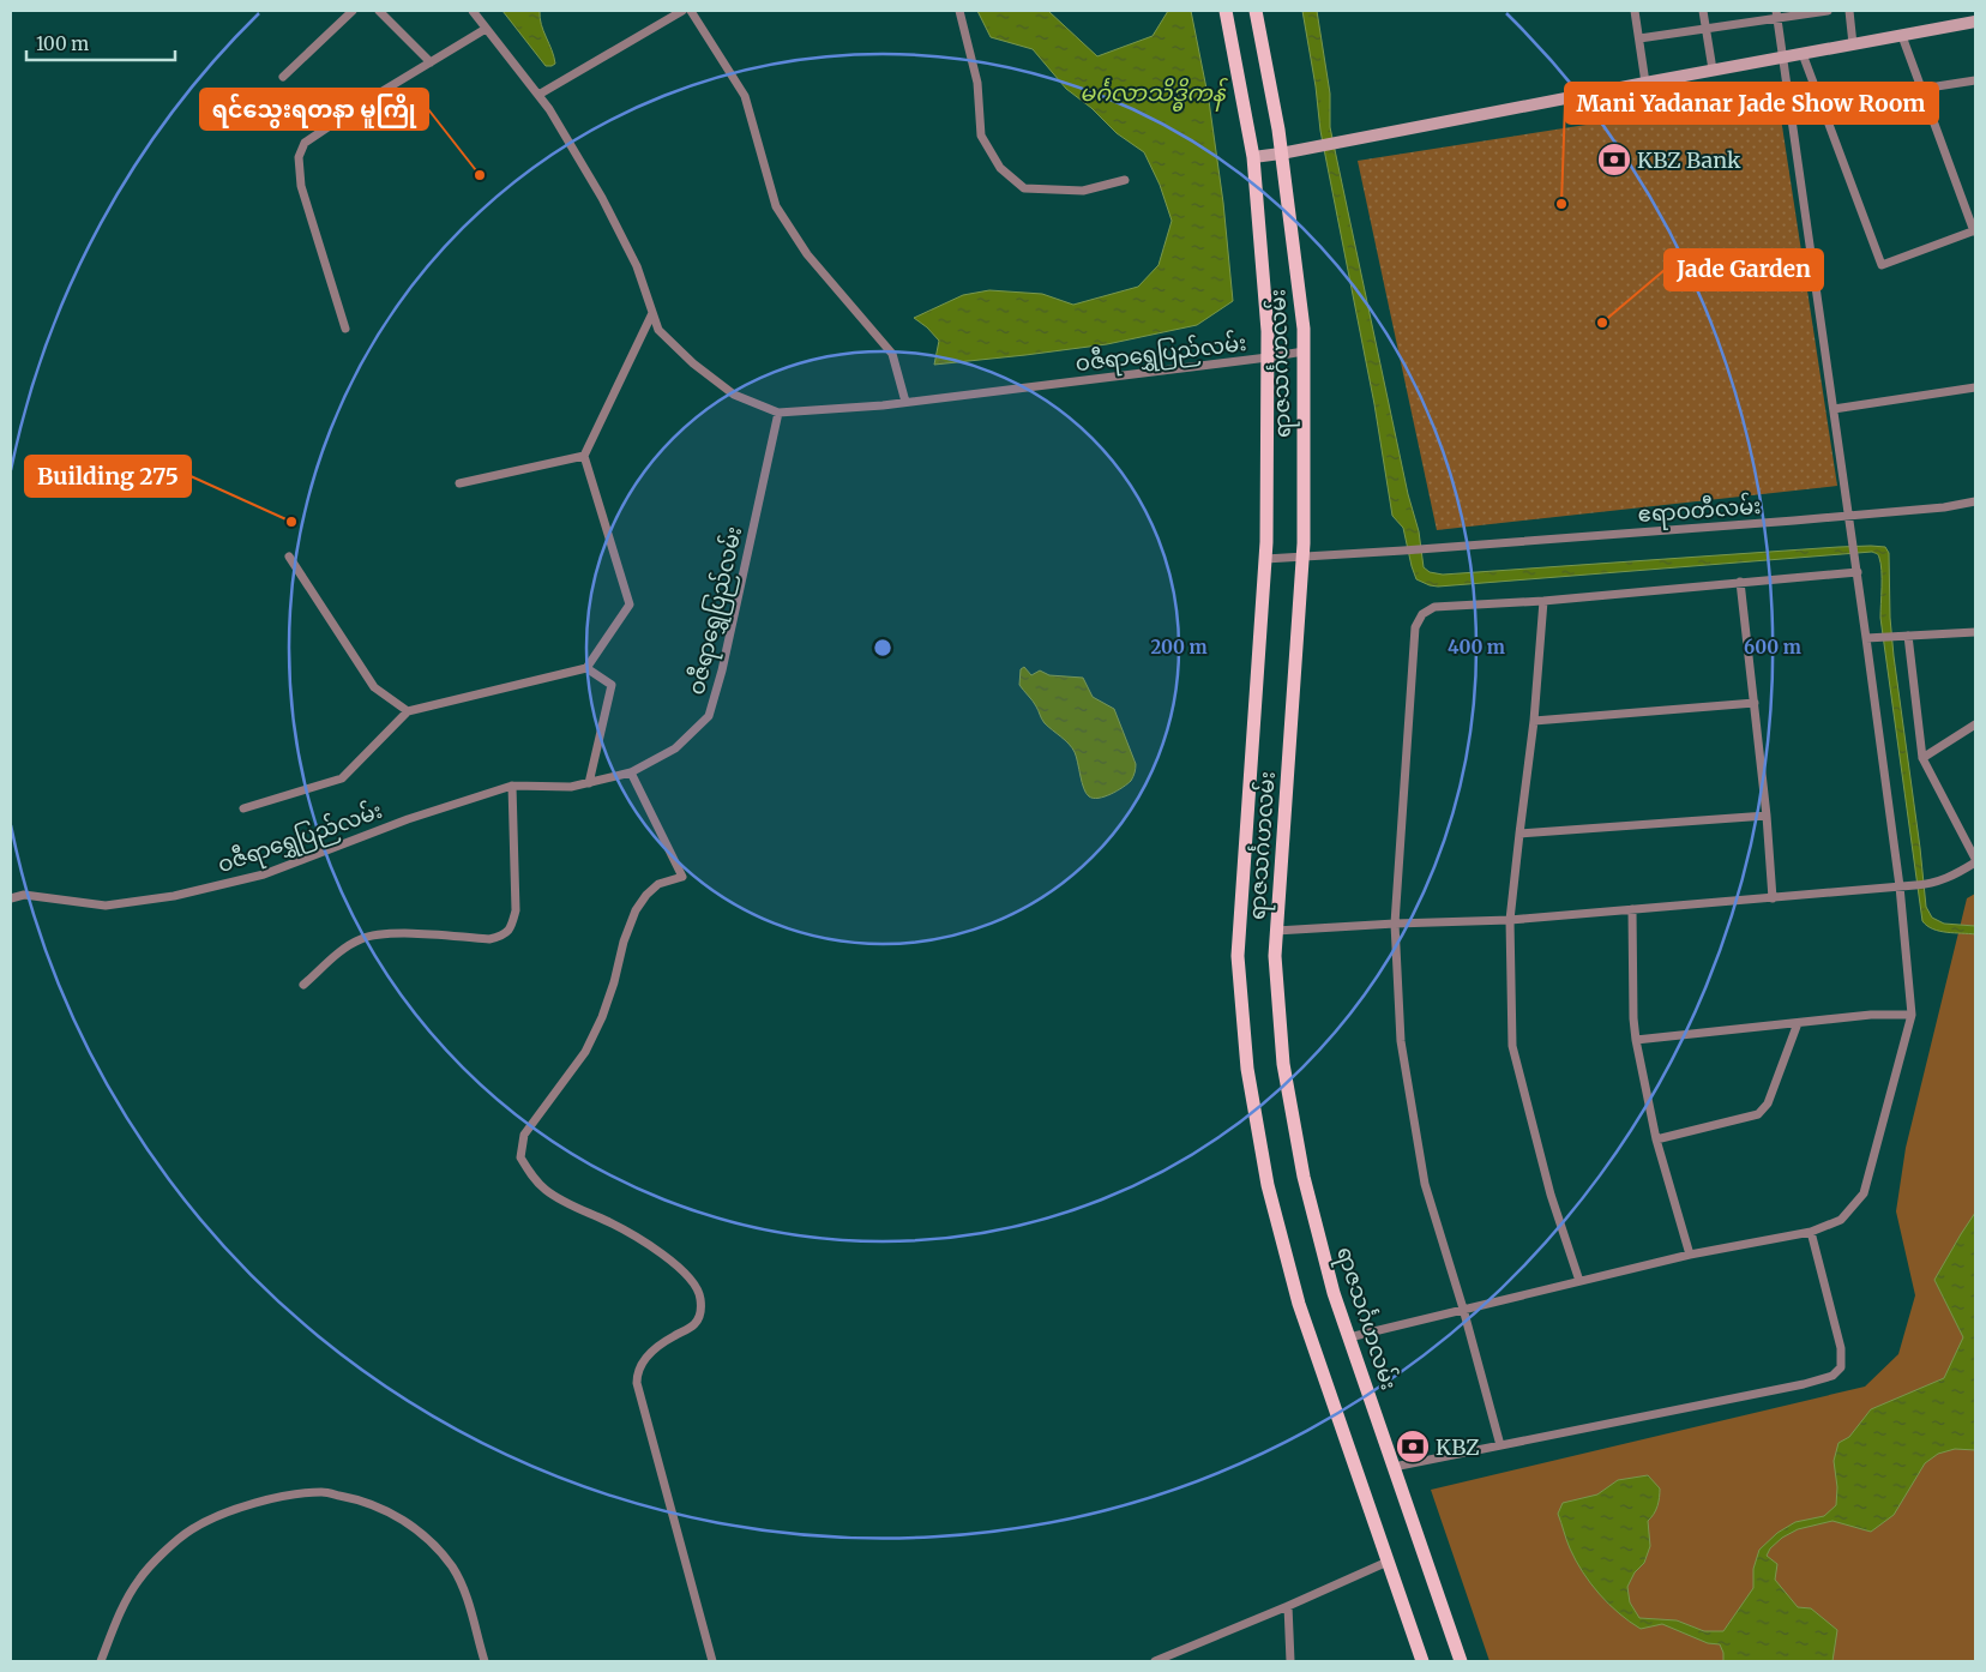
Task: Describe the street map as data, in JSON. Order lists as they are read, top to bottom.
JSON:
{
  "streets": {
    "main road": ["ရာဇသင်္ဂဟလမ်း"],
    "street": ["ဝဇီရာရွှေပြည်လမ်း", "ဧရာဝတီလမ်း"]
  },
  "crossings": [
    ["ဝဇီရာရွှေပြည်လမ်း", "ရာဇသင်္ဂဟလမ်း"],
    ["ရာဇသင်္ဂဟလမ်း", "ဧရာဝတီလမ်း"]
  ],
  "water": ["မင်္ဂလာသိဒ္ဓိကန်"],
  "places": {
    "bank": ["KBZ Bank", "KBZ"],
    "other": [
      "ရင်သွေးရတနာ မူကြို",
      "Mani Yadanar Jade Show Room",
      "Jade Garden",
      "Building 275"
    ]
  },
  "scale_bar": "100 m",
  "rings": ["200 m", "400 m", "600 m"]
}
